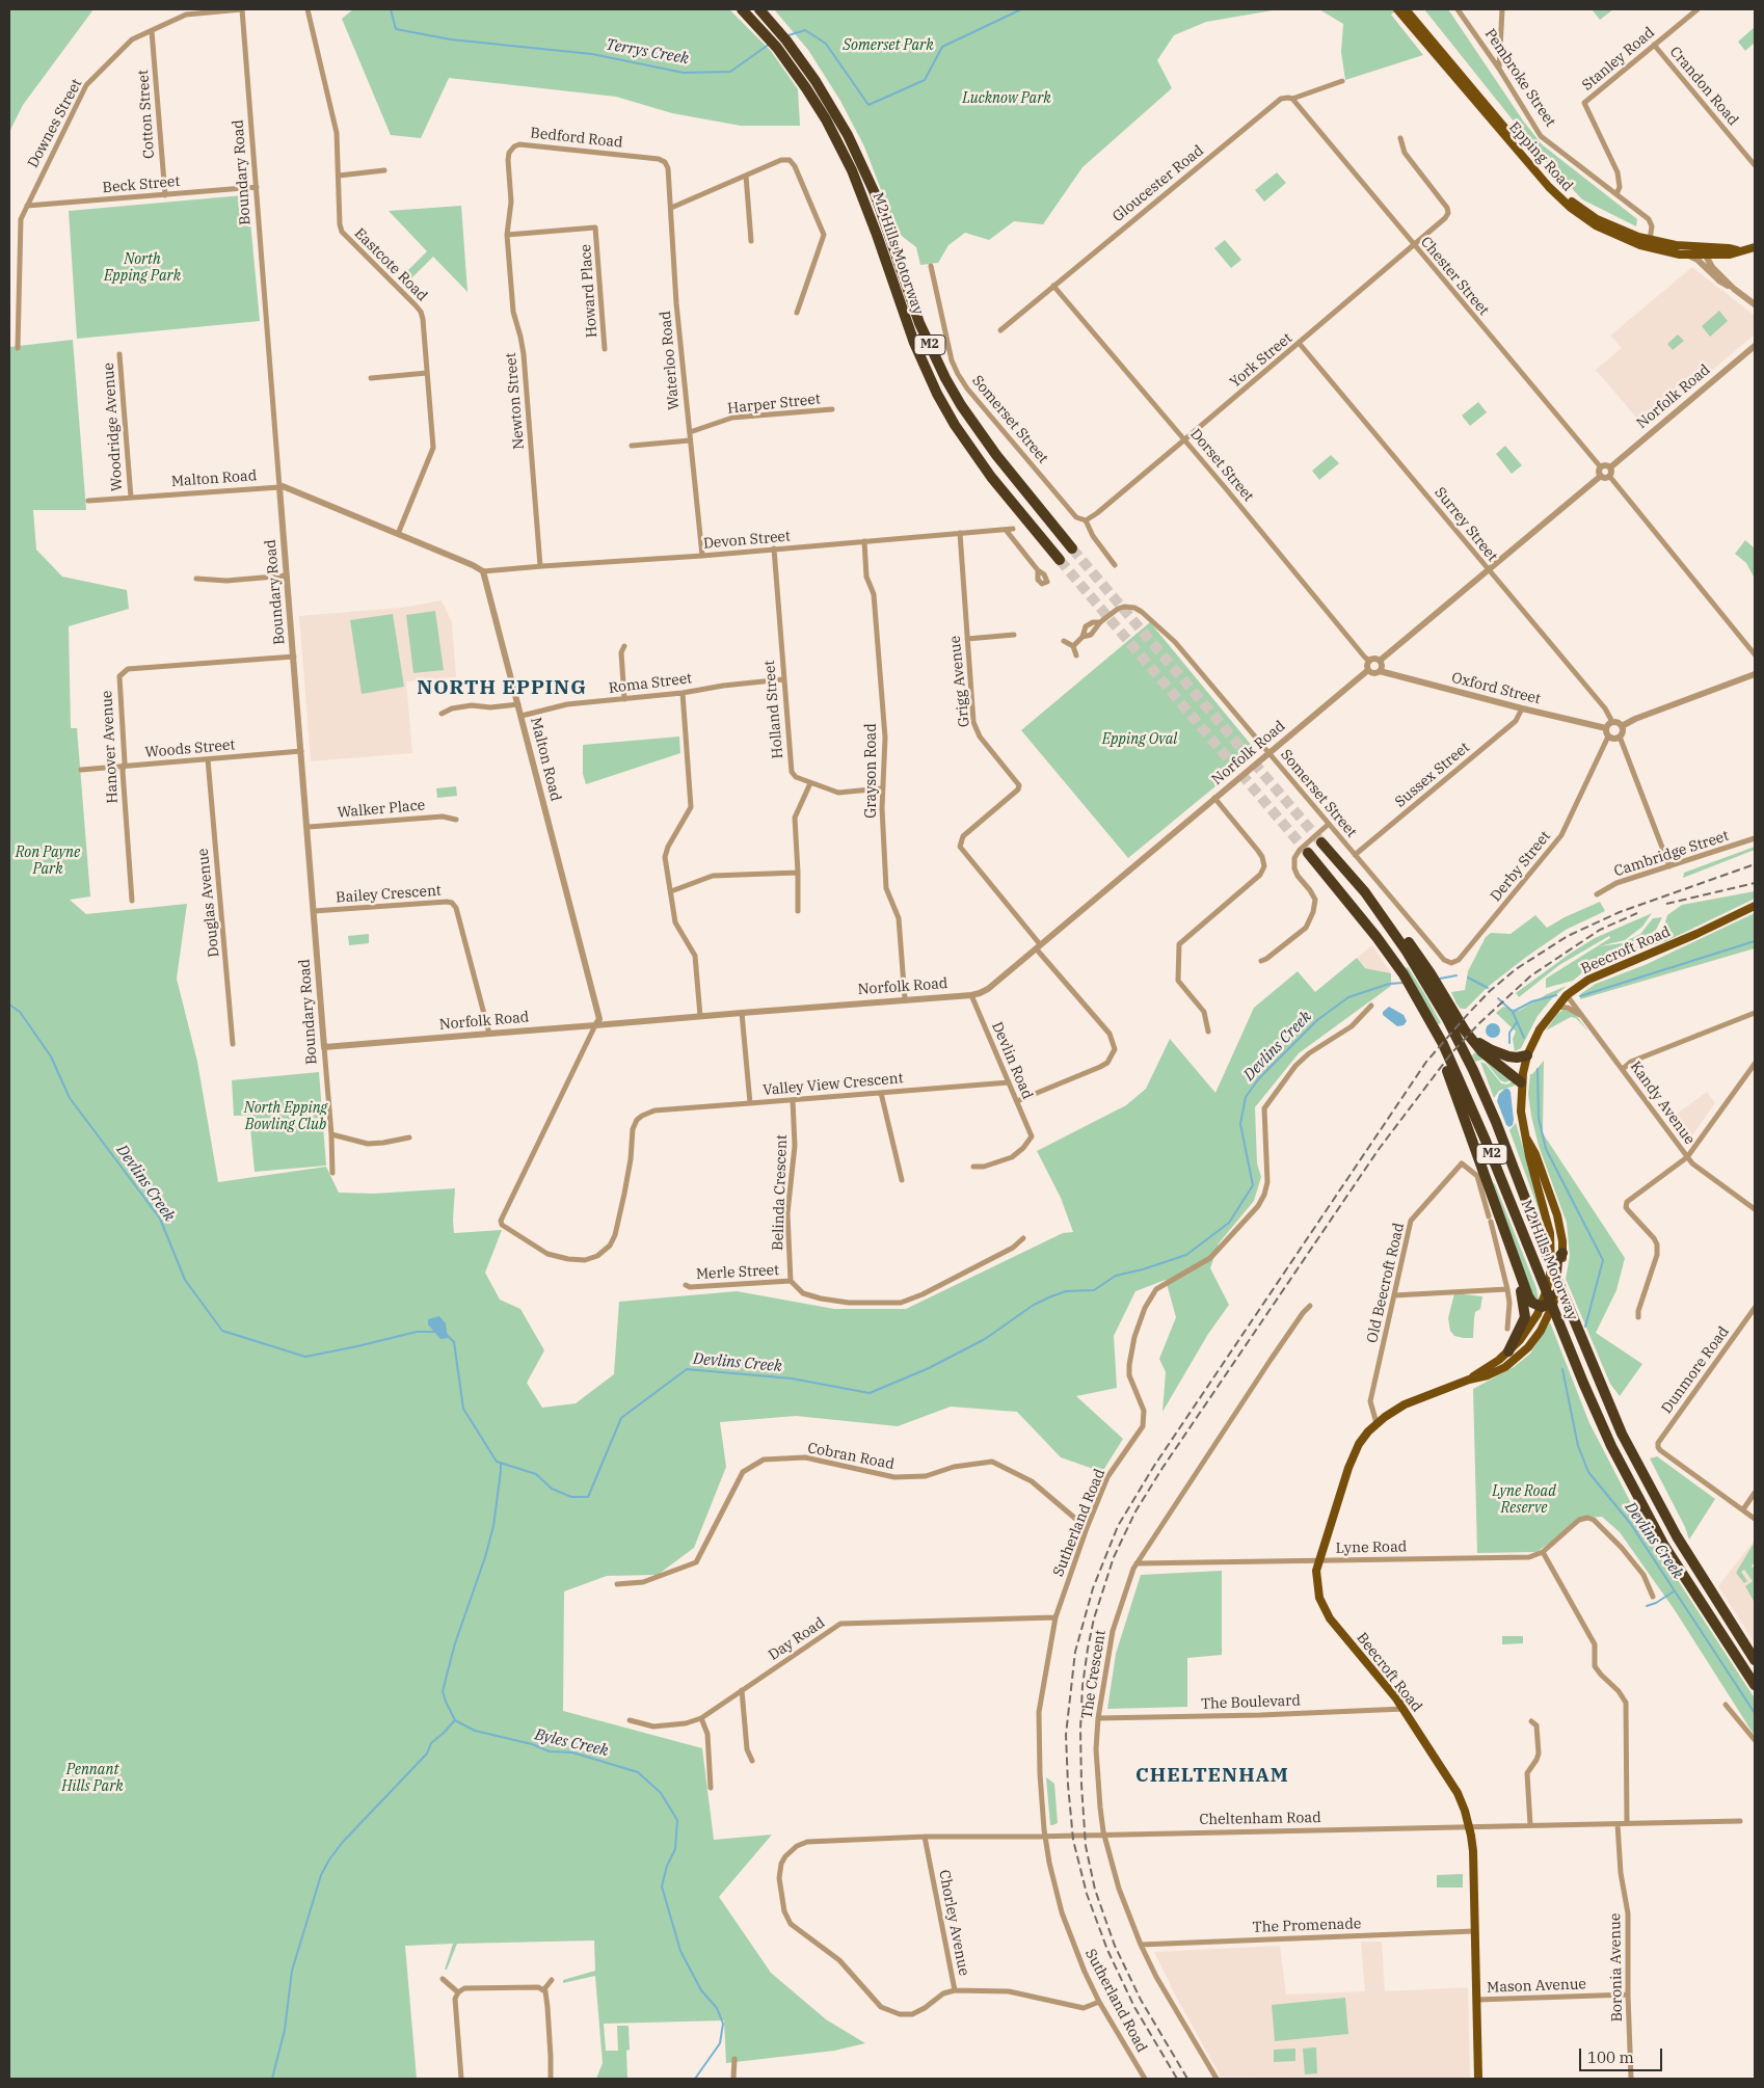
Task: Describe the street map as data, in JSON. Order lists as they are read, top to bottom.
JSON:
{
  "streets": {
    "highway": ["M2 Hills Motorway", "M2"],
    "main road": ["Epping Road", "Beecroft Road"],
    "street": [
      "Stanley Road",
      "Pembroke Street",
      "Crandon Road",
      "Cotton Street",
      "Downes Street",
      "Bedford Road",
      "Boundary Road",
      "Gloucester Road",
      "Beck Street",
      "Eastcote Road",
      "Chester Street",
      "Howard Place",
      "Waterloo Road",
      "York Street",
      "Norfolk Road",
      "Newton Street",
      "Harper Street",
      "Somerset Street",
      "Woodridge Avenue",
      "Dorset Street",
      "Malton Road",
      "Surrey Street",
      "Devon Street",
      "Grigg Avenue",
      "Roma Street",
      "Oxford Street",
      "Holland Street",
      "Hanover Avenue",
      "Woods Street",
      "Grayson Road",
      "Sussex Street",
      "Walker Place",
      "Cambridge Street",
      "Derby Street",
      "Bailey Crescent",
      "Douglas Avenue",
      "Devlin Road",
      "Valley View Crescent",
      "Kandy Avenue",
      "Belinda Crescent",
      "Merle Street",
      "Old Beecroft Road",
      "Dunmore Road",
      "Cobran Road",
      "Sutherland Road",
      "Lyne Road",
      "Day Road",
      "The Crescent",
      "The Boulevard",
      "Cheltenham Road",
      "Chorley Avenue",
      "The Promenade",
      "Boronia Avenue",
      "Mason Avenue"
    ]
  },
  "crossings": [
    ["Stanley Road", "Pembroke Street"],
    ["Stanley Road", "Crandon Road"],
    ["Pembroke Street", "Epping Road"],
    ["Cotton Street", "Downes Street"],
    ["Cotton Street", "Beck Street"],
    ["Downes Street", "Boundary Road"],
    ["Downes Street", "Beck Street"],
    ["Bedford Road", "Howard Place"],
    ["Bedford Road", "Waterloo Road"],
    ["Bedford Road", "Newton Street"],
    ["Boundary Road", "Beck Street"],
    ["Boundary Road", "Norfolk Road"],
    ["Boundary Road", "Malton Road"],
    ["Boundary Road", "Hanover Avenue"],
    ["Boundary Road", "Woods Street"],
    ["Boundary Road", "Walker Place"],
    ["Boundary Road", "Bailey Crescent"],
    ["Gloucester Road", "Chester Street"],
    ["Gloucester Road", "Dorset Street"],
    ["M2 Hills Motorway", "M2"],
    ["Eastcote Road", "Malton Road"],
    ["Chester Street", "York Street"],
    ["Chester Street", "Norfolk Road"],
    ["Howard Place", "Newton Street"],
    ["M2", "Beecroft Road"],
    ["Waterloo Road", "Harper Street"],
    ["Waterloo Road", "Devon Street"],
    ["York Street", "Somerset Street"],
    ["York Street", "Dorset Street"],
    ["York Street", "Surrey Street"],
    ["Norfolk Road", "Somerset Street"],
    ["Norfolk Road", "Dorset Street"],
    ["Norfolk Road", "Malton Road"],
    ["Norfolk Road", "Grigg Avenue"],
    ["Norfolk Road", "Oxford Street"],
    ["Norfolk Road", "Grayson Road"],
    ["Norfolk Road", "Bailey Crescent"],
    ["Norfolk Road", "Devlin Road"],
    ["Norfolk Road", "Valley View Crescent"],
    ["Newton Street", "Devon Street"],
    ["Somerset Street", "Sussex Street"],
    ["Somerset Street", "Derby Street"],
    ["Woodridge Avenue", "Malton Road"],
    ["Dorset Street", "Oxford Street"],
    ["Malton Road", "Devon Street"],
    ["Malton Road", "Roma Street"],
    ["Malton Road", "Valley View Crescent"],
    ["Surrey Street", "Oxford Street"],
    ["Surrey Street", "Derby Street"],
    ["Devon Street", "Grigg Avenue"],
    ["Devon Street", "Holland Street"],
    ["Devon Street", "Grayson Road"],
    ["Roma Street", "Holland Street"],
    ["Oxford Street", "Sussex Street"],
    ["Oxford Street", "Derby Street"],
    ["Holland Street", "Grayson Road"],
    ["Hanover Avenue", "Woods Street"],
    ["Woods Street", "Douglas Avenue"],
    ["Beecroft Road", "Kandy Avenue"],
    ["Beecroft Road", "Old Beecroft Road"],
    ["Beecroft Road", "Lyne Road"],
    ["Beecroft Road", "The Boulevard"],
    ["Beecroft Road", "Cheltenham Road"],
    ["Beecroft Road", "The Promenade"],
    ["Beecroft Road", "Mason Avenue"],
    ["Devlin Road", "Valley View Crescent"],
    ["Valley View Crescent", "Belinda Crescent"],
    ["Belinda Crescent", "Merle Street"],
    ["Cobran Road", "Sutherland Road"],
    ["Sutherland Road", "Day Road"],
    ["Sutherland Road", "Cheltenham Road"],
    ["Sutherland Road", "Chorley Avenue"],
    ["Lyne Road", "The Crescent"],
    ["The Crescent", "The Boulevard"],
    ["The Crescent", "Cheltenham Road"],
    ["The Crescent", "The Promenade"],
    ["Cheltenham Road", "Chorley Avenue"],
    ["Cheltenham Road", "Boronia Avenue"],
    ["Boronia Avenue", "Mason Avenue"]
  ],
  "districts": ["NORTH EPPING", "CHELTENHAM"],
  "water": ["Terrys Creek", "Devlins Creek", "Byles Creek"],
  "parks": [
    "Somerset Park",
    "Lucknow Park",
    "North Epping Park",
    "Epping Oval",
    "Ron Payne Park",
    "North Epping Bowling Club",
    "Lyne Road Reserve",
    "Pennant Hills Park"
  ],
  "scale_bar": "100 m"
}
